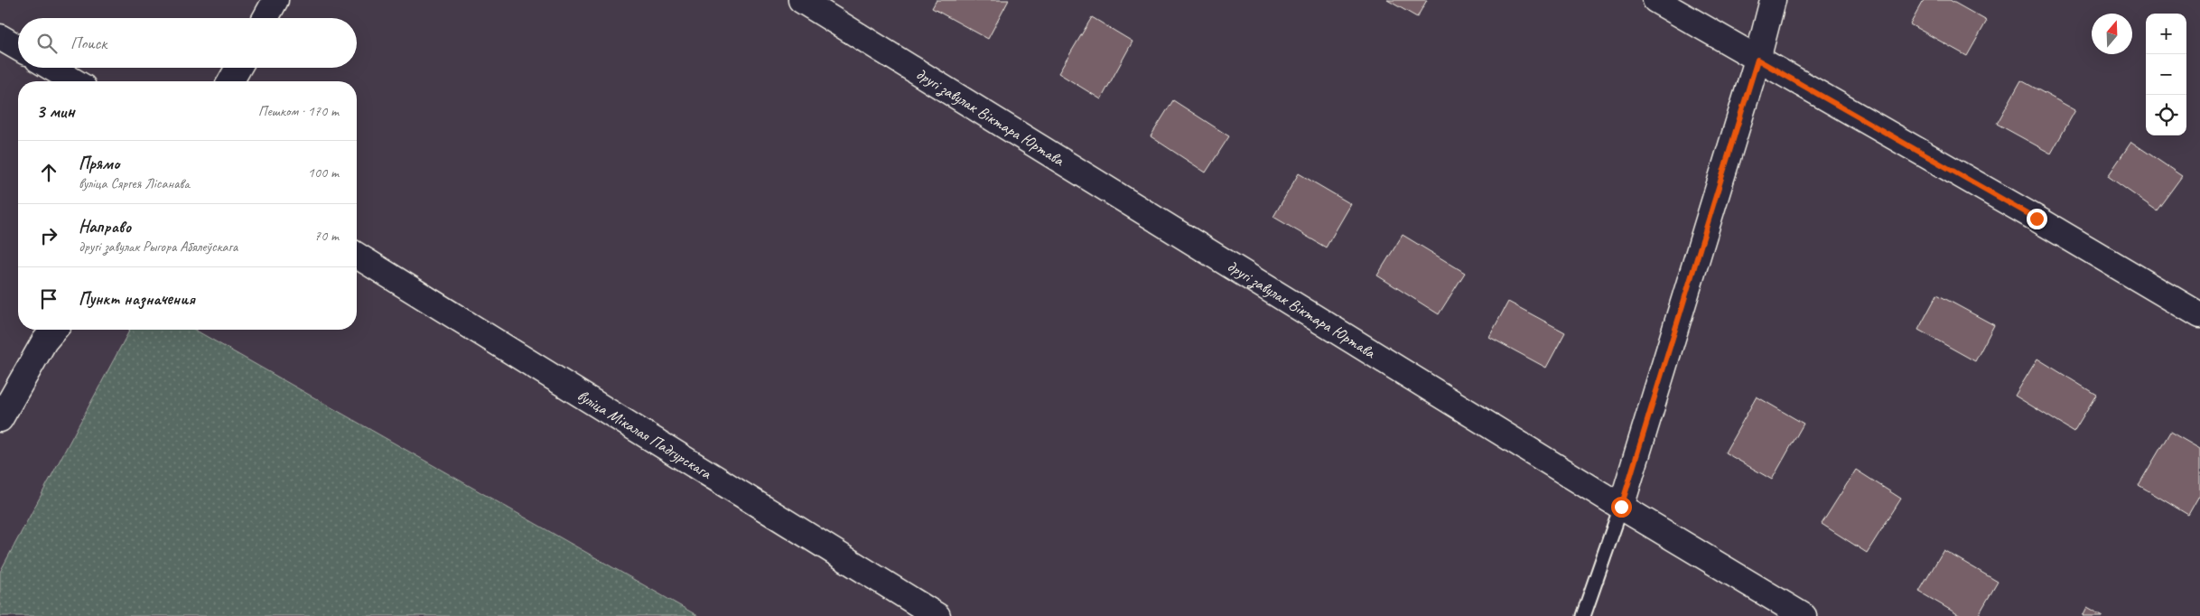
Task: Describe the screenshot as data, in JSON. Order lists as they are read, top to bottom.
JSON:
{
  "streets": {
    "street": ["другі завулак Віктара Юртава", "вуліца Мікалая Падгурскага"]
  },
  "north": "top",
  "page": {
    "map_buttons": ["+", "−"],
    "search": "Поиск",
    "heading": ["3 мин", "Пешком · 170 m"],
    "list": [
      ["Прямо", "вуліца Сяргея Лісанава", "100 m"],
      ["Направо", "другі завулак Рыгора Абялеўскага", "70 m"],
      "Пункт назначения"
    ]
  }
}
